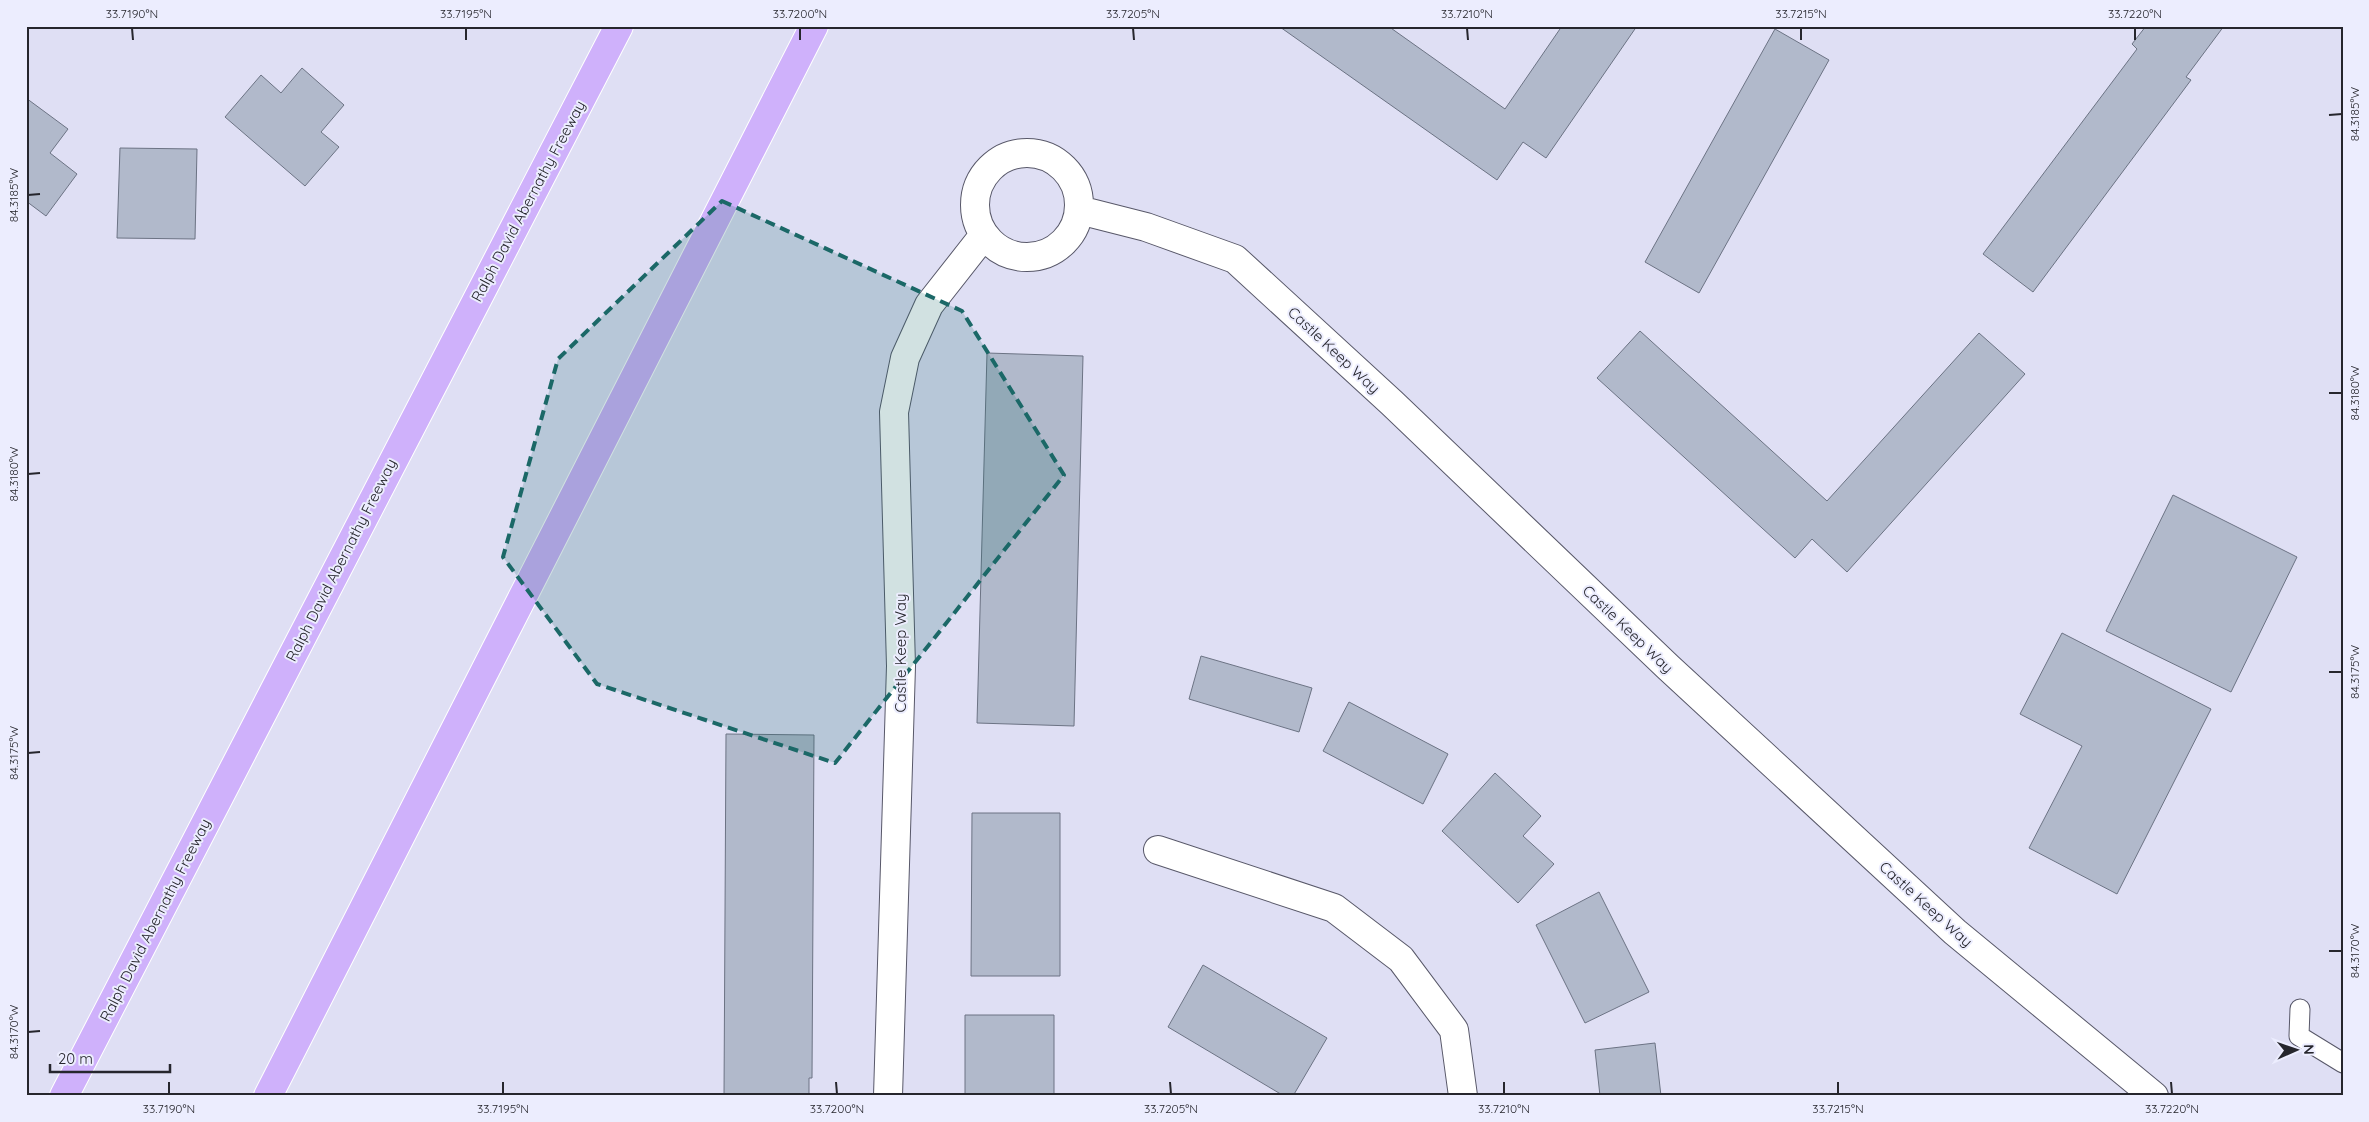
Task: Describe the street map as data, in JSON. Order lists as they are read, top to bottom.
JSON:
{
  "streets": {
    "highway": ["Ralph David Abernathy Freeway"],
    "street": ["Castle Keep Way"]
  },
  "scale_bar": "20 m",
  "north": "right",
  "coordinates": [
    "33.7190°N",
    "33.7195°N",
    "33.7200°N",
    "33.7205°N",
    "33.7210°N",
    "33.7215°N",
    "33.7220°N",
    "84.3185°W",
    "84.3180°W",
    "84.3175°W",
    "84.3170°W"
  ]
}
